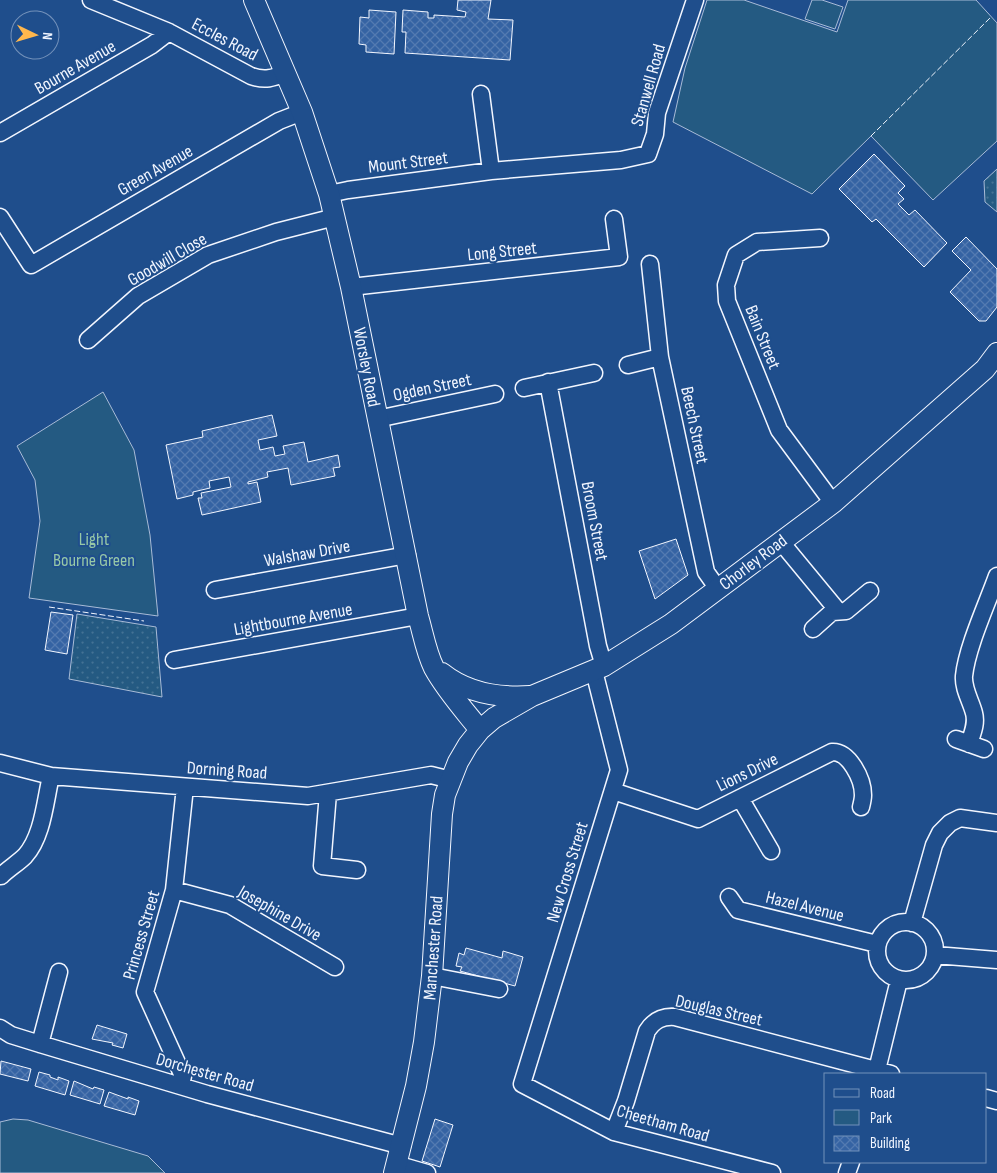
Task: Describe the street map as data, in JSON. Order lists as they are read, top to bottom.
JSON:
{
  "streets": {
    "main road": ["Worsley Road", "Chorley Road", "Manchester Road"],
    "street": [
      "Eccles Road",
      "Bourne Avenue",
      "Stanwell Road",
      "Mount Street",
      "Green Avenue",
      "Long Street",
      "Goodwill Close",
      "Bain Street",
      "Ogden Street",
      "Beech Street",
      "Broom Street",
      "Walshaw Drive",
      "Lightbourne Avenue",
      "Dorning Road",
      "Lions Drive",
      "New Cross Street",
      "Hazel Avenue",
      "Josephine Drive",
      "Princess Street",
      "Douglas Street",
      "Dorchester Road",
      "Cheetham Road"
    ]
  },
  "crossings": [
    ["Eccles Road", "Bourne Avenue"],
    ["Eccles Road", "Worsley Road"],
    ["Stanwell Road", "Mount Street"],
    ["Mount Street", "Worsley Road"],
    ["Green Avenue", "Worsley Road"],
    ["Long Street", "Worsley Road"],
    ["Goodwill Close", "Worsley Road"],
    ["Bain Street", "Chorley Road"],
    ["Worsley Road", "Ogden Street"],
    ["Worsley Road", "Walshaw Drive"],
    ["Worsley Road", "Chorley Road"],
    ["Worsley Road", "Lightbourne Avenue"],
    ["Worsley Road", "Manchester Road"],
    ["Beech Street", "Chorley Road"],
    ["Broom Street", "Chorley Road"],
    ["Broom Street", "New Cross Street"],
    ["Chorley Road", "New Cross Street"],
    ["Chorley Road", "Manchester Road"],
    ["Dorning Road", "Princess Street"],
    ["Dorning Road", "Manchester Road"],
    ["Lions Drive", "New Cross Street"],
    ["New Cross Street", "Cheetham Road"],
    ["Josephine Drive", "Princess Street"],
    ["Princess Street", "Dorchester Road"],
    ["Manchester Road", "Dorchester Road"],
    ["Douglas Street", "Cheetham Road"]
  ],
  "parks": ["Light Bourne Green"],
  "legend": ["Road", "Park", "Building"],
  "north": "right"
}
